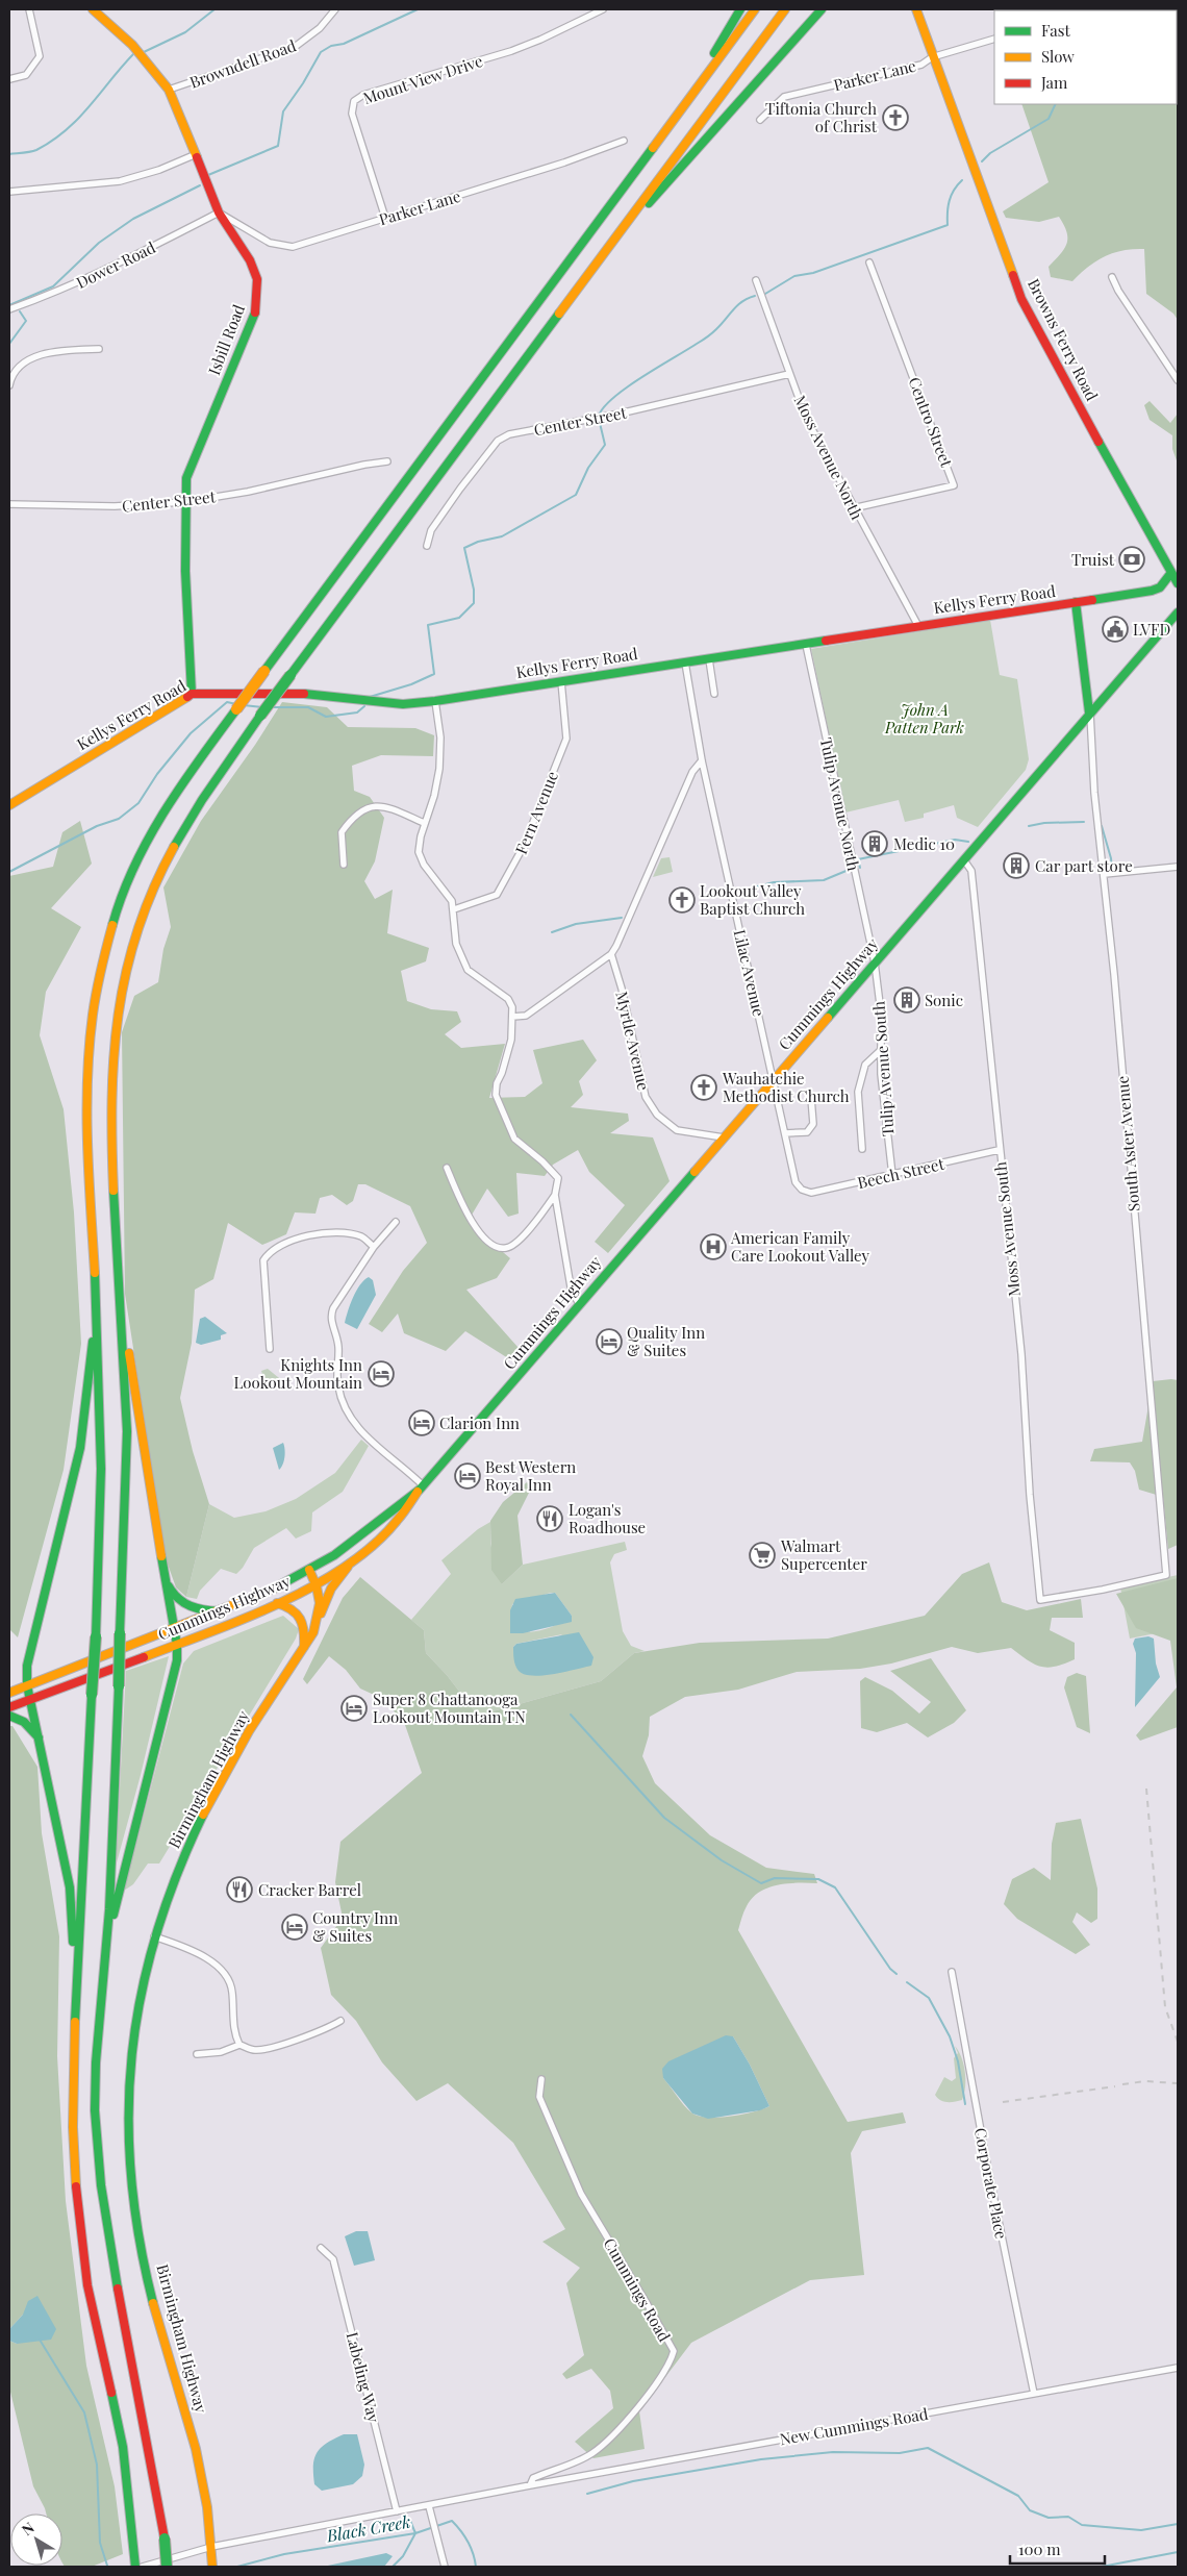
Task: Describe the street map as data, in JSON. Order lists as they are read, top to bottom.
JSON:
{
  "streets": {
    "main road": [
      "Isbill Road",
      "Browns Ferry Road",
      "Kellys Ferry Road",
      "Cummings Highway",
      "Birmingham Highway"
    ],
    "street": [
      "Browndell Road",
      "Parker Lane",
      "Mount View Drive",
      "Dower Road",
      "Center Street",
      "Centro Street",
      "Moss Avenue North",
      "Tulip Avenue North",
      "Fern Avenue",
      "Lilac Avenue",
      "Myrtle Avenue",
      "Tulip Avenue South",
      "South Aster Avenue",
      "Beech Street",
      "Moss Avenue South",
      "Corporate Place",
      "Cummings Road",
      "Labeling Way",
      "New Cummings Road"
    ]
  },
  "crossings": [
    ["Browndell Road", "Isbill Road"],
    ["Parker Lane", "Mount View Drive"],
    ["Parker Lane", "Dower Road"],
    ["Parker Lane", "Isbill Road"],
    ["Parker Lane", "Browns Ferry Road"],
    ["Dower Road", "Isbill Road"],
    ["Isbill Road", "Center Street"],
    ["Isbill Road", "Kellys Ferry Road"],
    ["Browns Ferry Road", "Kellys Ferry Road"],
    ["Center Street", "Moss Avenue North"],
    ["Centro Street", "Moss Avenue North"],
    ["Moss Avenue North", "Kellys Ferry Road"],
    ["Kellys Ferry Road", "Tulip Avenue North"],
    ["Kellys Ferry Road", "Fern Avenue"],
    ["Kellys Ferry Road", "Lilac Avenue"],
    ["Tulip Avenue North", "Cummings Highway"],
    ["Tulip Avenue North", "Tulip Avenue South"],
    ["Lilac Avenue", "Cummings Highway"],
    ["Lilac Avenue", "Beech Street"],
    ["Cummings Highway", "Myrtle Avenue"],
    ["Cummings Highway", "Tulip Avenue South"],
    ["Cummings Highway", "South Aster Avenue"],
    ["Cummings Highway", "Moss Avenue South"],
    ["Cummings Highway", "Birmingham Highway"],
    ["Tulip Avenue South", "Beech Street"],
    ["South Aster Avenue", "Moss Avenue South"],
    ["Beech Street", "Moss Avenue South"],
    ["Birmingham Highway", "Cummings Road"],
    ["Corporate Place", "New Cummings Road"],
    ["Cummings Road", "Labeling Way"],
    ["Cummings Road", "New Cummings Road"]
  ],
  "water": ["Black Creek"],
  "parks": ["John A Patten Park"],
  "places": {
    "church": ["Tiftonia Church of Christ", "Lookout Valley Baptist Church", "Wauhatchie Methodist Church"],
    "bank": ["Truist"],
    "public building": ["LVFD"],
    "building": ["Medic 10", "Car part store", "Sonic"],
    "hospital": ["American Family Care Lookout Valley"],
    "hotel": [
      "Quality Inn & Suites",
      "Knights Inn Lookout Mountain",
      "Clarion Inn",
      "Best Western Royal Inn",
      "Super 8 Chattanooga Lookout Mountain TN",
      "Country Inn & Suites"
    ],
    "restaurant": ["Logan's Roadhouse", "Cracker Barrel"],
    "supermarket": ["Walmart Supercenter"]
  },
  "legend": ["Fast", "Slow", "Jam"],
  "scale_bar": "100 m",
  "north": "top left"
}
